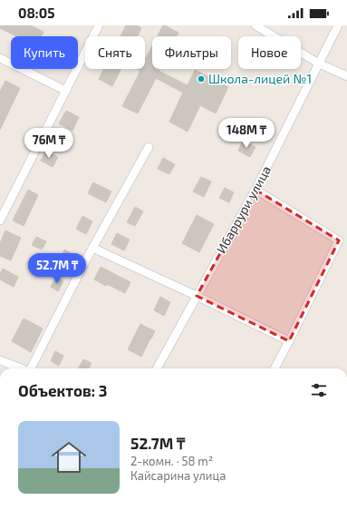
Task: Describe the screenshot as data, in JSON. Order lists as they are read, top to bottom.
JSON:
{
  "streets": {
    "street": ["Ибаррури улица"]
  },
  "places": ["Школа-лицей №1"],
  "page": {
    "status": "08:05",
    "chip": [
      "Купить",
      "Снять",
      "Фильтры",
      "Новое"
    ],
    "price": ["148M ₸", "76M ₸", "52.7M ₸"],
    "heading": "Объектов: 3",
    "list": [
      {
        "name": "52.7M ₸",
        "note": "2-комн. · 58 m² · Кайсарина улица"
      }
    ]
  }
}
